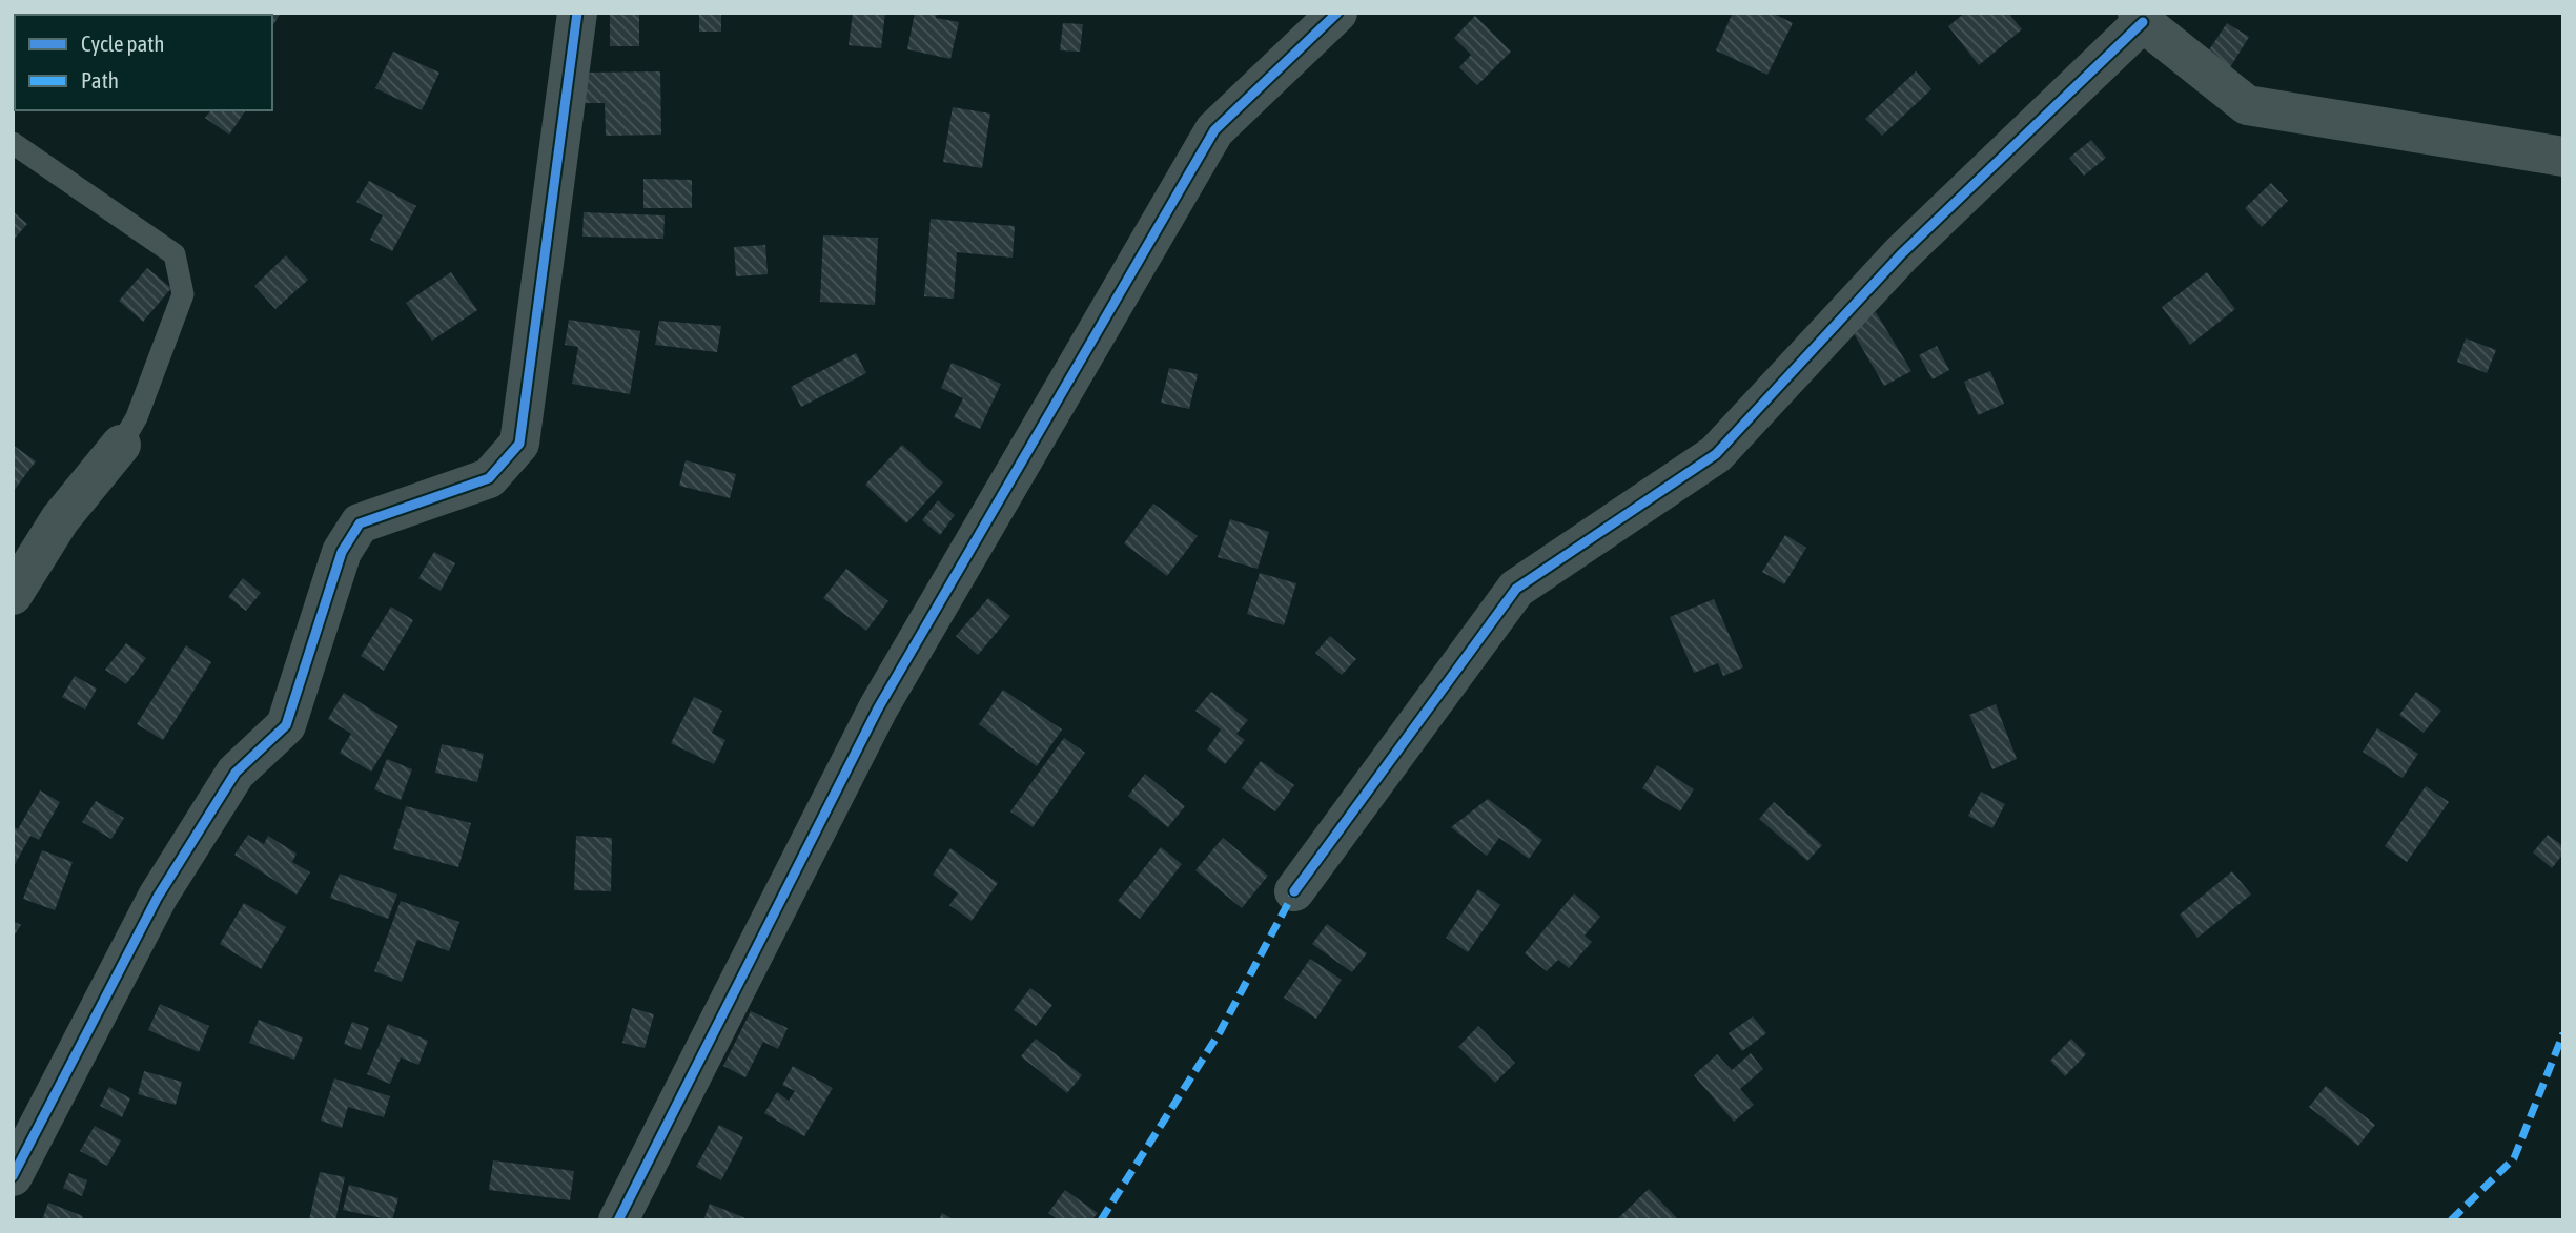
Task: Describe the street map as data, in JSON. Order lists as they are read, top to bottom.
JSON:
{
  "legend": ["Cycle path", "Path"]
}
